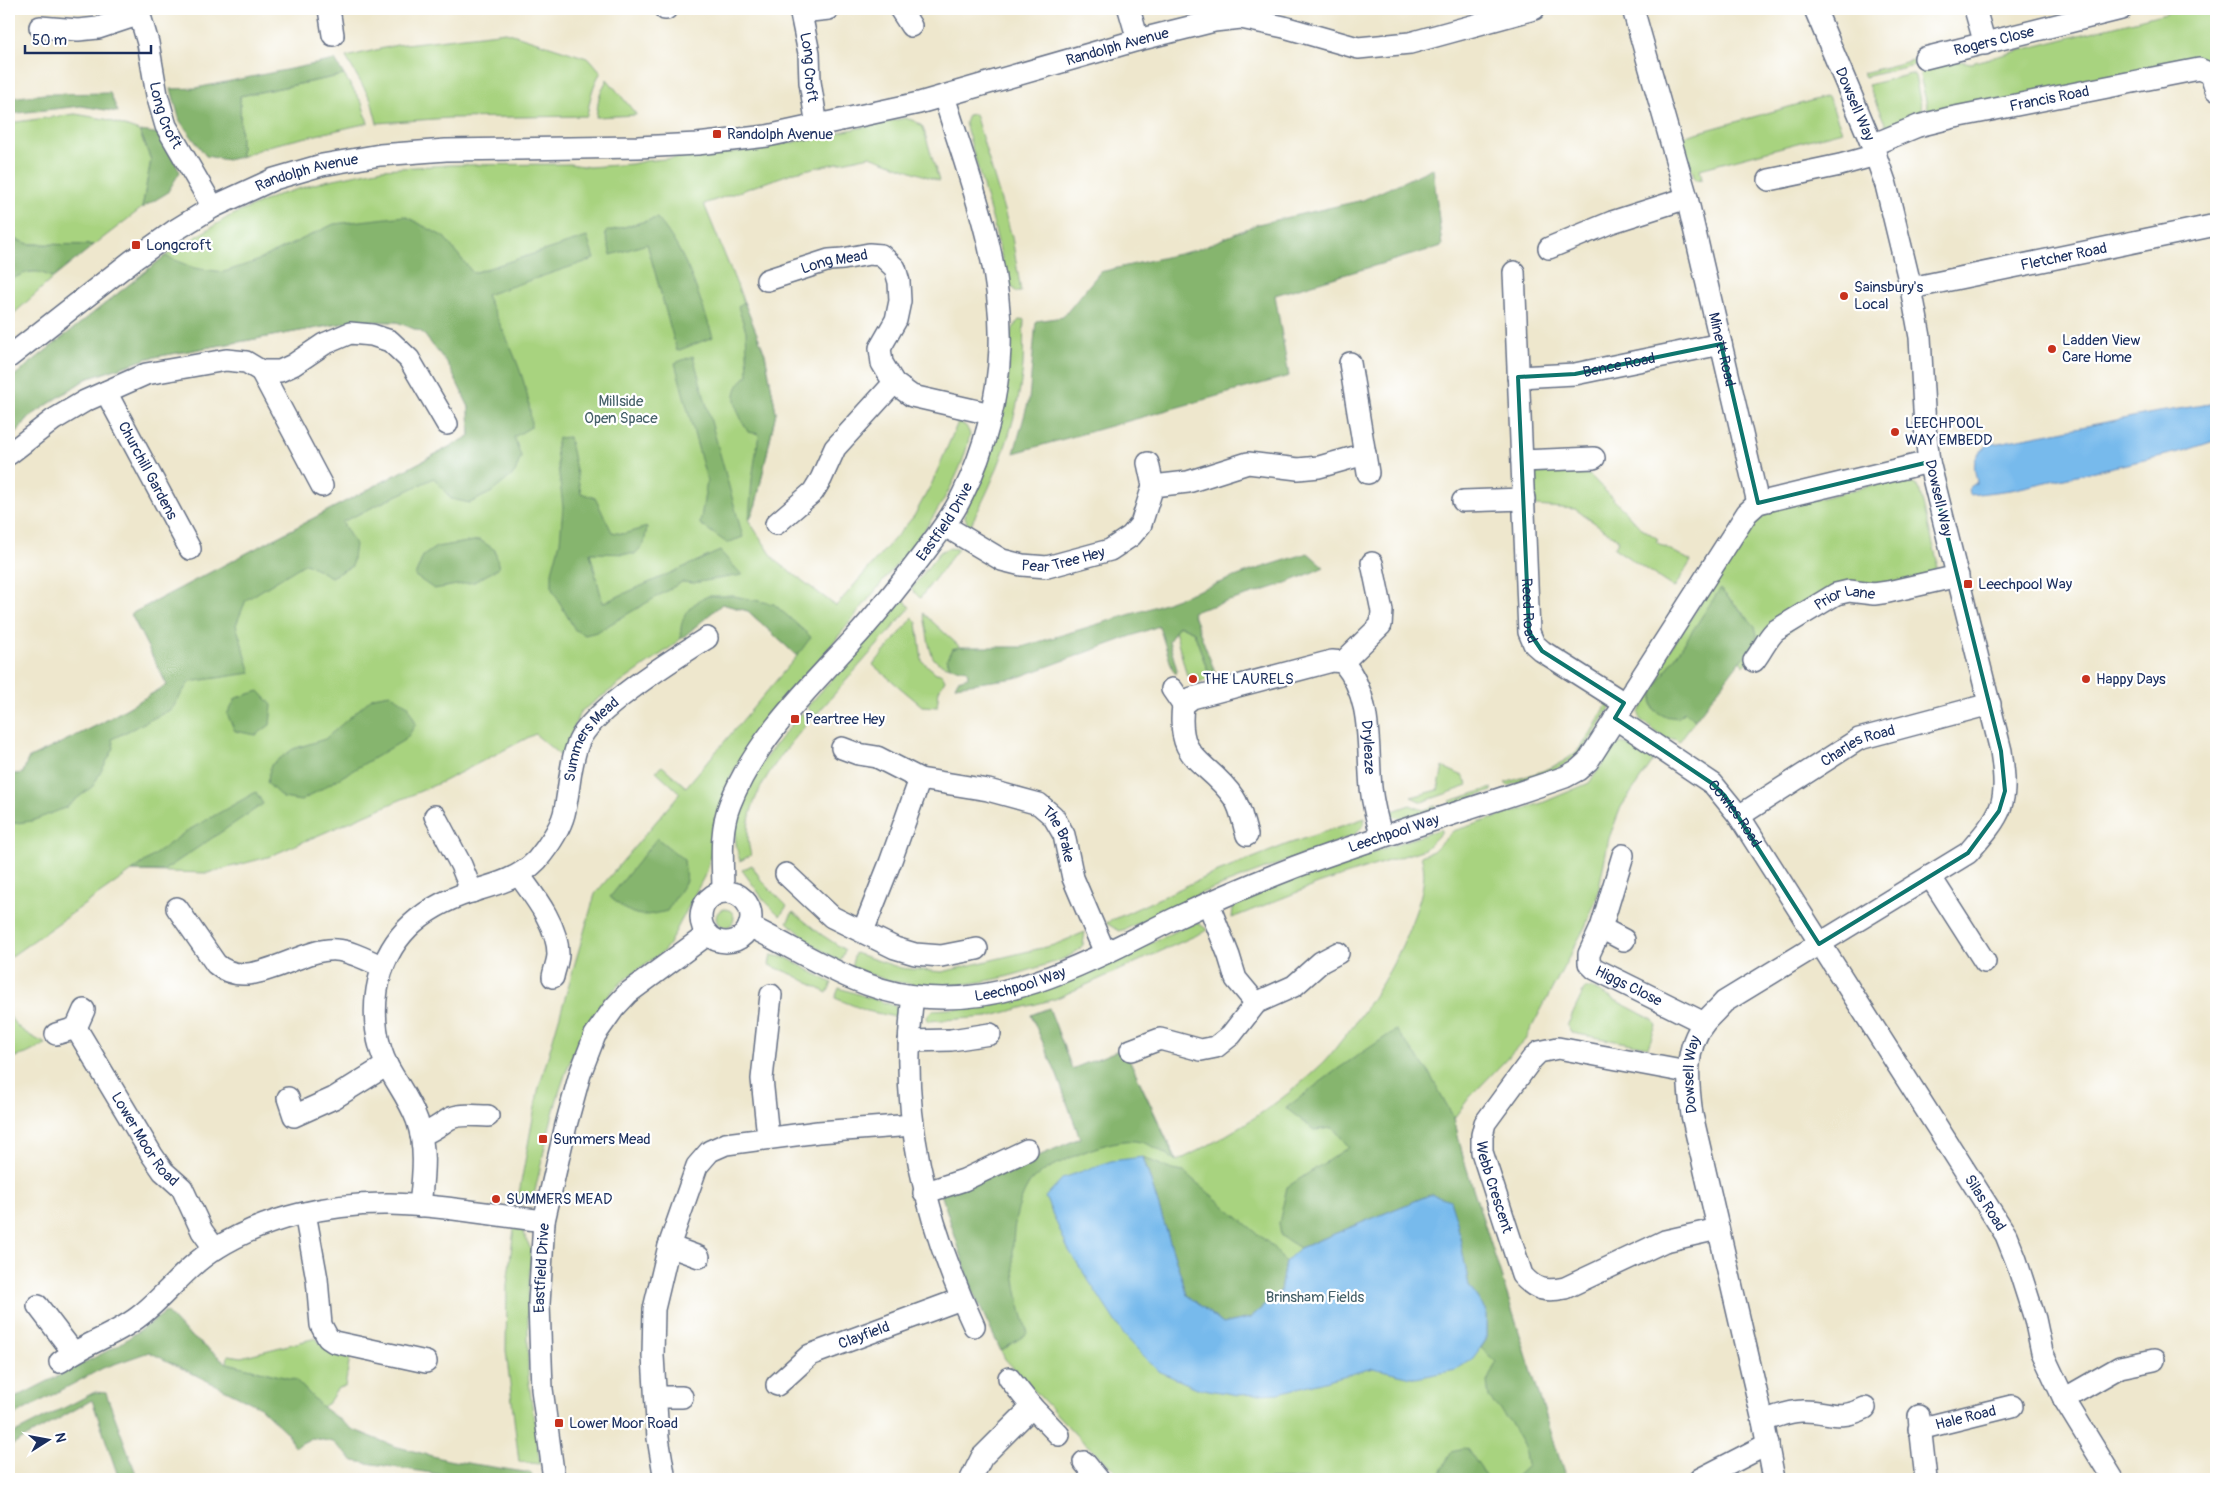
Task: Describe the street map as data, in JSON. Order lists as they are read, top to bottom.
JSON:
{
  "streets": {
    "street": [
      "Rogers Close",
      "Randolph Avenue",
      "Long Croft",
      "Francis Road",
      "Dowsell Way",
      "Fletcher Road",
      "Long Mead",
      "Minett Road",
      "Bence Road",
      "Churchill Gardens",
      "Eastfield Drive",
      "Pear Tree Hey",
      "Prior Lane",
      "Reed Road",
      "Summers Mead",
      "Dryleaze",
      "Charles Road",
      "Cowles Road",
      "Leechpool Way",
      "The Brake",
      "Higgs Close",
      "Lower Moor Road",
      "Webb Crescent",
      "Silas Road",
      "Clayfield",
      "Hale Road"
    ]
  },
  "crossings": [
    ["Randolph Avenue", "Long Croft"],
    ["Randolph Avenue", "Eastfield Drive"],
    ["Francis Road", "Dowsell Way"],
    ["Dowsell Way", "Fletcher Road"],
    ["Dowsell Way", "Prior Lane"],
    ["Dowsell Way", "Charles Road"],
    ["Dowsell Way", "Cowles Road"],
    ["Dowsell Way", "Higgs Close"],
    ["Dowsell Way", "Webb Crescent"],
    ["Dowsell Way", "Silas Road"],
    ["Long Mead", "Eastfield Drive"],
    ["Minett Road", "Bence Road"],
    ["Minett Road", "Leechpool Way"],
    ["Bence Road", "Reed Road"],
    ["Eastfield Drive", "Pear Tree Hey"],
    ["Eastfield Drive", "Leechpool Way"],
    ["Reed Road", "Cowles Road"],
    ["Reed Road", "Leechpool Way"],
    ["Dryleaze", "Leechpool Way"],
    ["Charles Road", "Cowles Road"],
    ["Cowles Road", "Leechpool Way"],
    ["Cowles Road", "Silas Road"],
    ["Leechpool Way", "The Brake"]
  ],
  "parks": ["Millside Open Space", "Brinsham Fields"],
  "places": {
    "transit": [
      "Randolph Avenue",
      "Longcroft",
      "Leechpool Way",
      "Peartree Hey",
      "Summers Mead",
      "Lower Moor Road"
    ],
    "other": [
      "Sainsbury's Local",
      "Ladden View Care Home",
      "LEECHPOOL WAY EMBEDD",
      "THE LAURELS",
      "Happy Days",
      "SUMMERS MEAD"
    ]
  },
  "scale_bar": "50 m",
  "north": "right"
}
